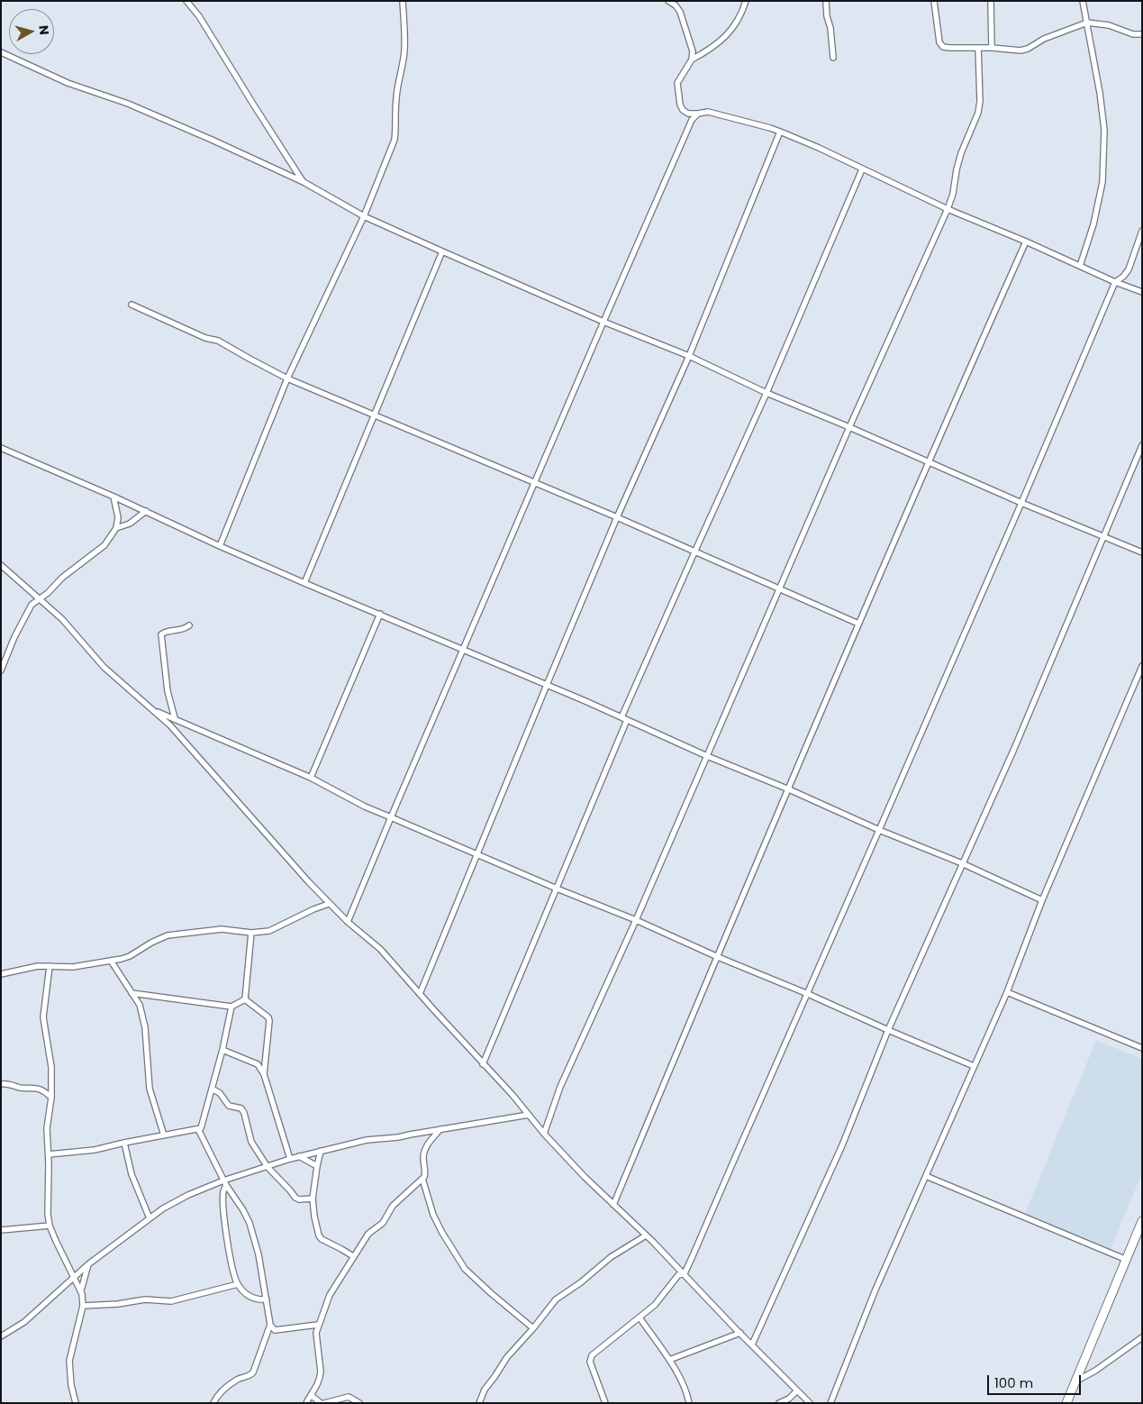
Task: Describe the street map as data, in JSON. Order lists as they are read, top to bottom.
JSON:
{
  "scale_bar": "100 m",
  "north": "right"
}
